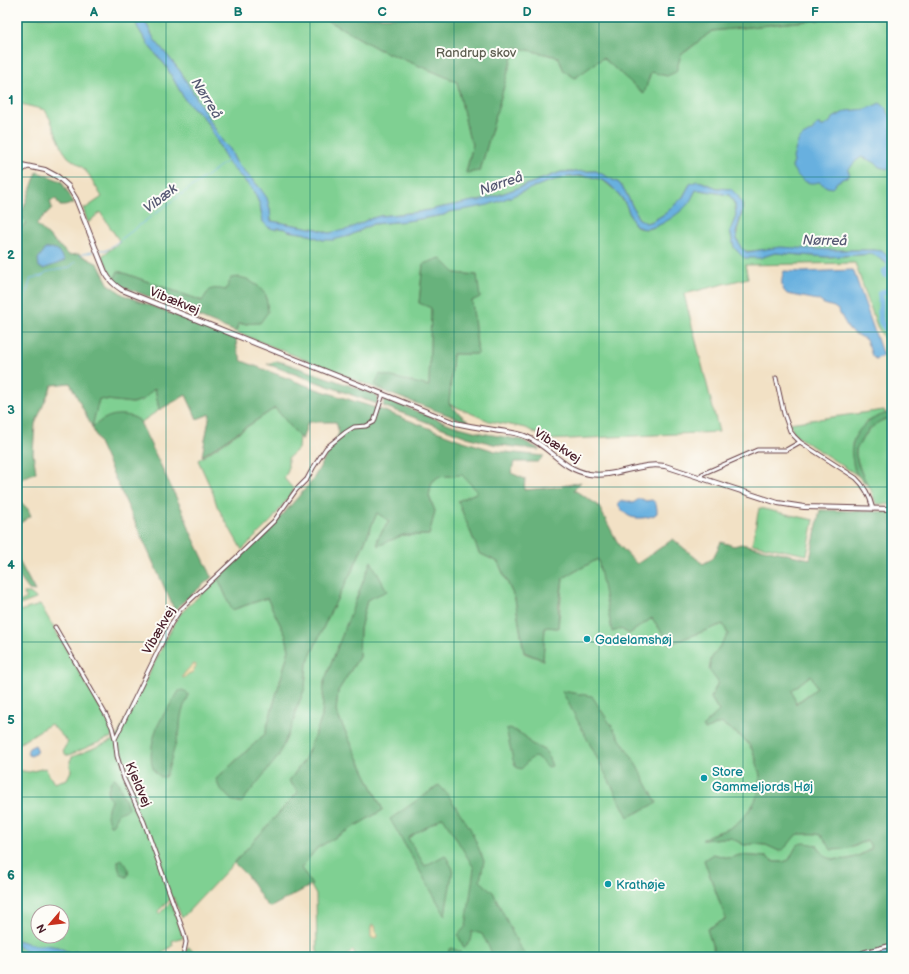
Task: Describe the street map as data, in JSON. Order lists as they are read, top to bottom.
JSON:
{
  "streets": {
    "street": ["Vibækvej", "Kjeldvej"]
  },
  "crossings": [
    ["Vibækvej", "Kjeldvej"]
  ],
  "water": ["Nørreå", "Vibæk"],
  "parks": ["Randrup skov"],
  "places": ["Gadelamshøj", "Store Gammeljords Høj", "Krathøje"],
  "north": "bottom left",
  "grid": {
    "columns": [
      "A",
      "B",
      "C",
      "D",
      "E",
      "F"
    ],
    "rows": [
      "1",
      "2",
      "3",
      "4",
      "5",
      "6"
    ]
  }
}
